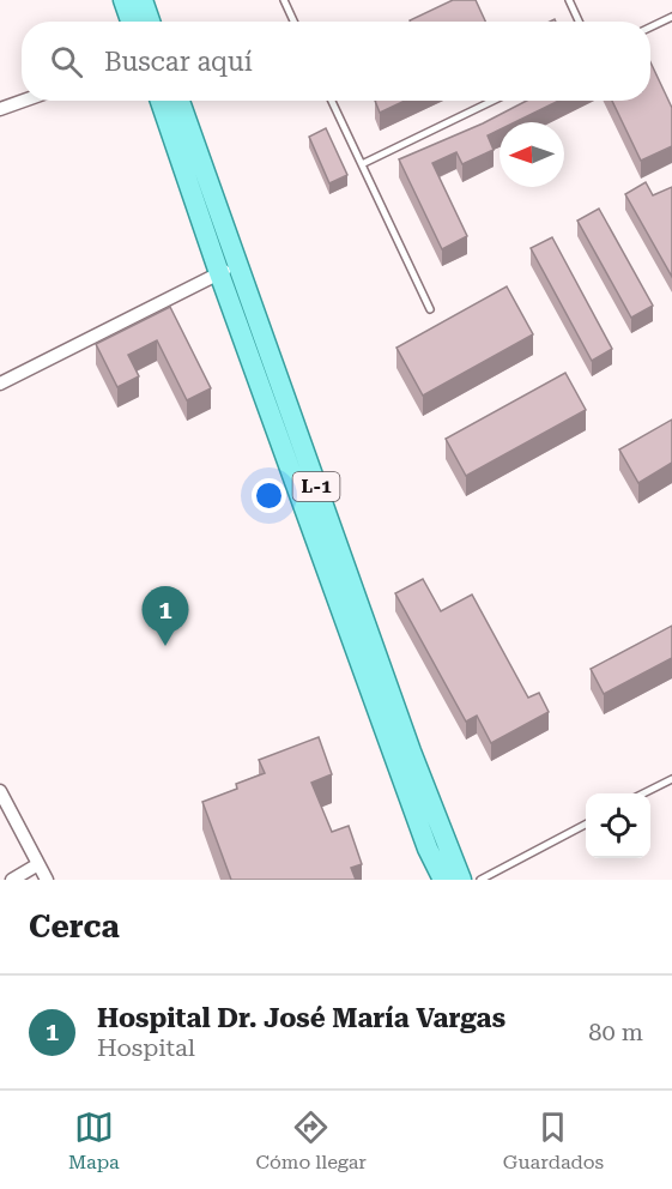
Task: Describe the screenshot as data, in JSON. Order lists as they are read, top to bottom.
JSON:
{
  "streets": {
    "main road": ["L-1"]
  },
  "north": "left",
  "page": {
    "search": "Buscar aquí",
    "pins": "1",
    "heading": "Cerca",
    "list": [
      {
        "mark": "1",
        "name": "Hospital Dr. José María Vargas",
        "note": "Hospital",
        "value": "80 m"
      }
    ],
    "nav": ["Mapa", "Cómo llegar", "Guardados"]
  }
}
